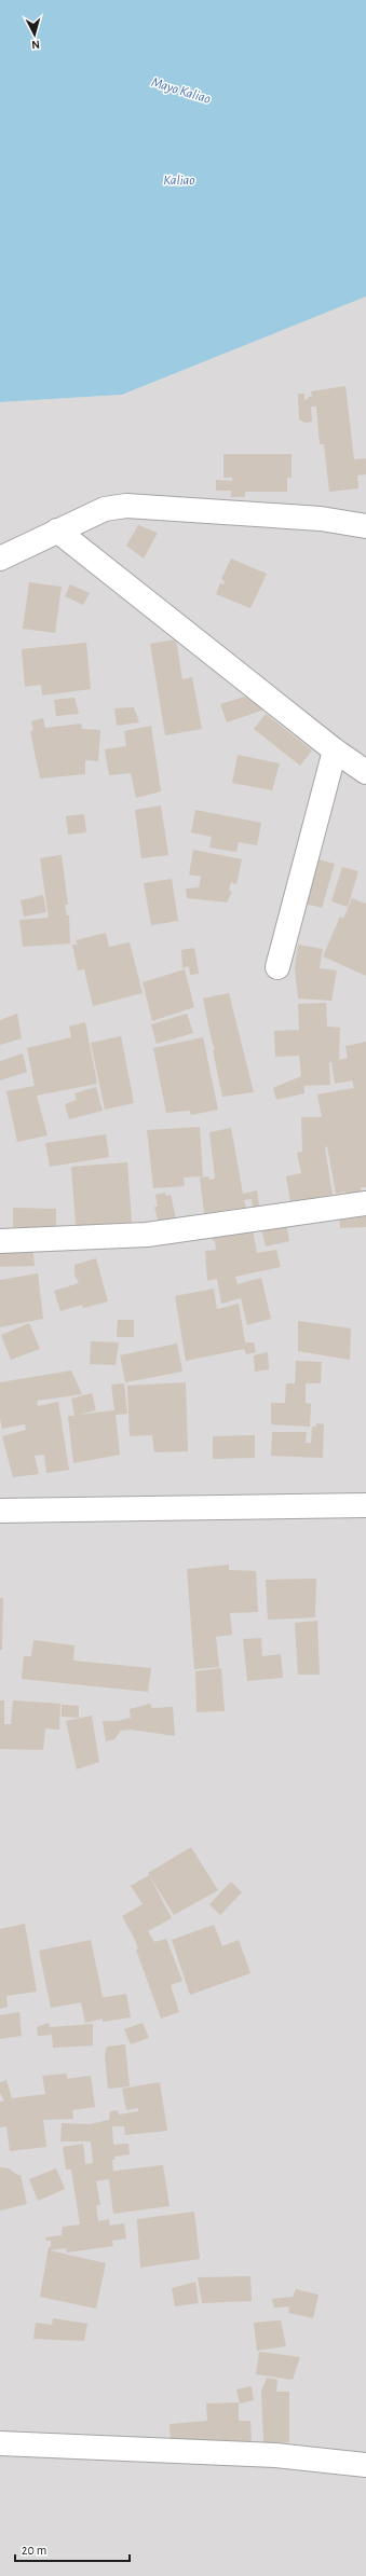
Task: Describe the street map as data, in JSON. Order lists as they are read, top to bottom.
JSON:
{
  "water": ["Mayo Kaliao", "Kaliao"],
  "scale_bar": "20 m",
  "north": "bottom"
}
